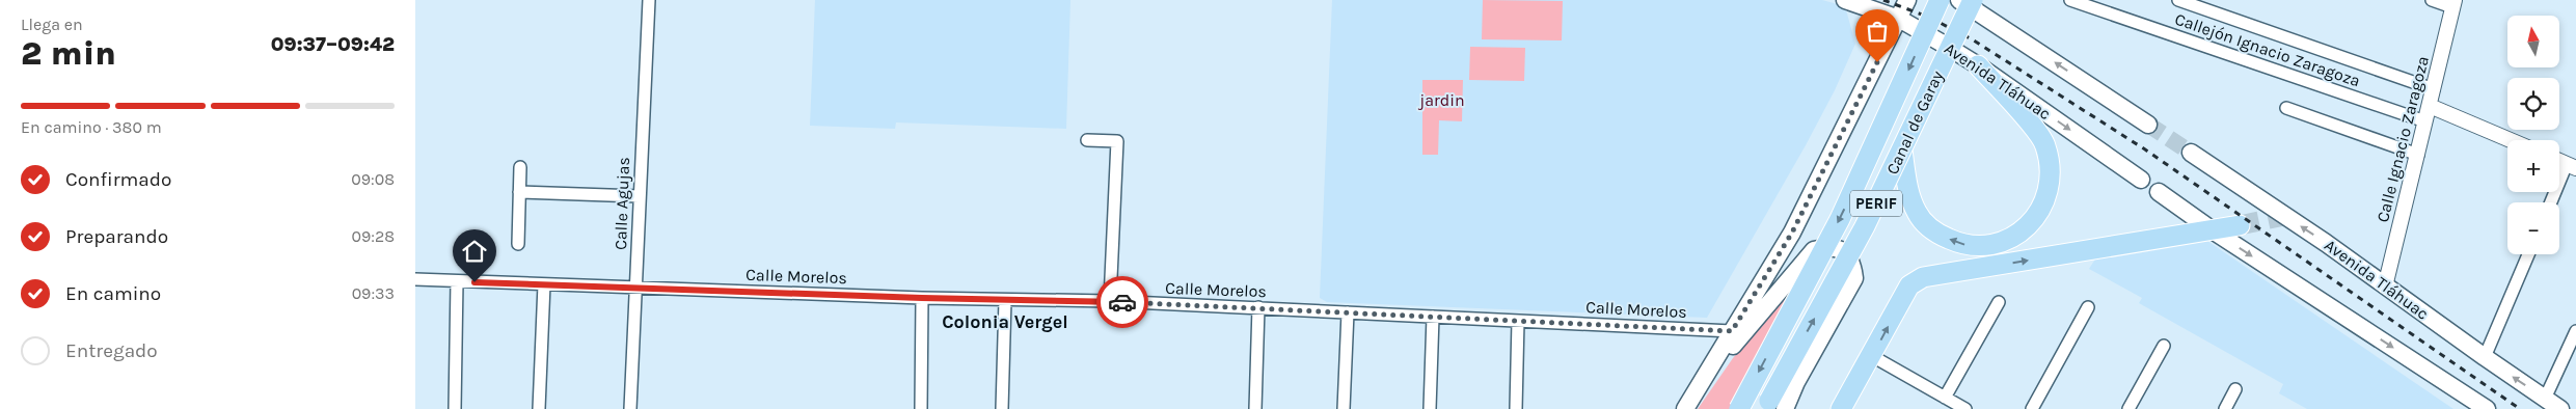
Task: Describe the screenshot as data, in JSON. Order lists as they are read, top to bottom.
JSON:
{
  "streets": {
    "highway": ["Canal de Garay", "PERIF"],
    "main road": ["Avenida Tláhuac"],
    "street": [
      "Callejón Ignacio Zaragoza",
      "Calle Ignacio Zaragoza",
      "Calle Agujas",
      "Calle Morelos"
    ]
  },
  "crossings": [
    ["Callejón Ignacio Zaragoza", "Calle Ignacio Zaragoza"],
    ["Avenida Tláhuac", "Calle Ignacio Zaragoza"],
    ["Calle Agujas", "Calle Morelos"]
  ],
  "districts": ["Colonia Vergel"],
  "parks": ["jardin"],
  "north": "top",
  "page": {
    "heading": ["2 min", "Llega en", "09:37–09:42"],
    "map_buttons": ["+", "−"],
    "bar": "En camino · 380 m",
    "list": [
      ["Confirmado", "09:08"],
      ["Preparando", "09:28"],
      ["En camino", "09:33"],
      "Entregado"
    ]
  }
}
